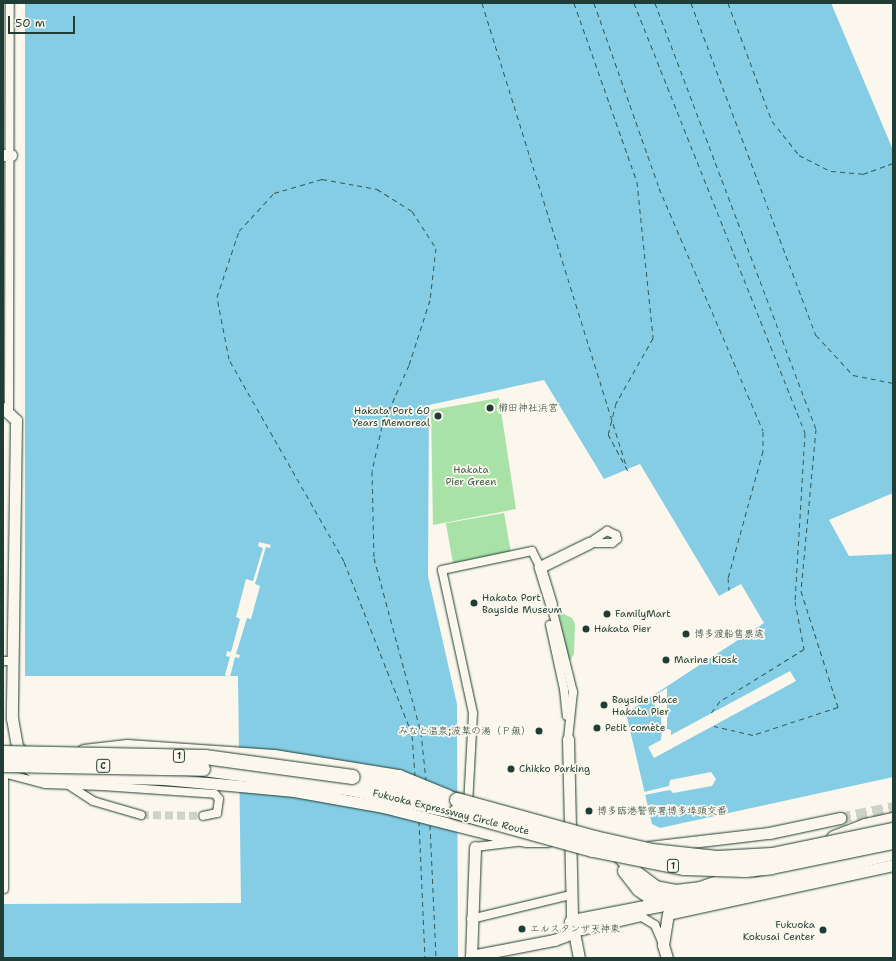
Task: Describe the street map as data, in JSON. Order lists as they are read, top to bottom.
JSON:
{
  "streets": {
    "highway": ["1", "C", "Fukuoka Expressway Circle Route"]
  },
  "parks": ["Hakata Pier Green"],
  "places": [
    "櫛田神社浜宮",
    "Hakata Port 60 Years Memoreal",
    "Hakata Port Bayside Museum",
    "FamilyMart",
    "Hakata Pier",
    "博多渡船售票處",
    "Marine Kiosk",
    "Bayside Place Hakata Pier",
    "Petit comète",
    "みなと温泉;波葉の湯（Ｐ無）",
    "Chikko Parking",
    "博多臨港警察署博多埠頭交番",
    "エルスタンザ天神東",
    "Fukuoka Kokusai Center"
  ],
  "scale_bar": "50 m"
}
